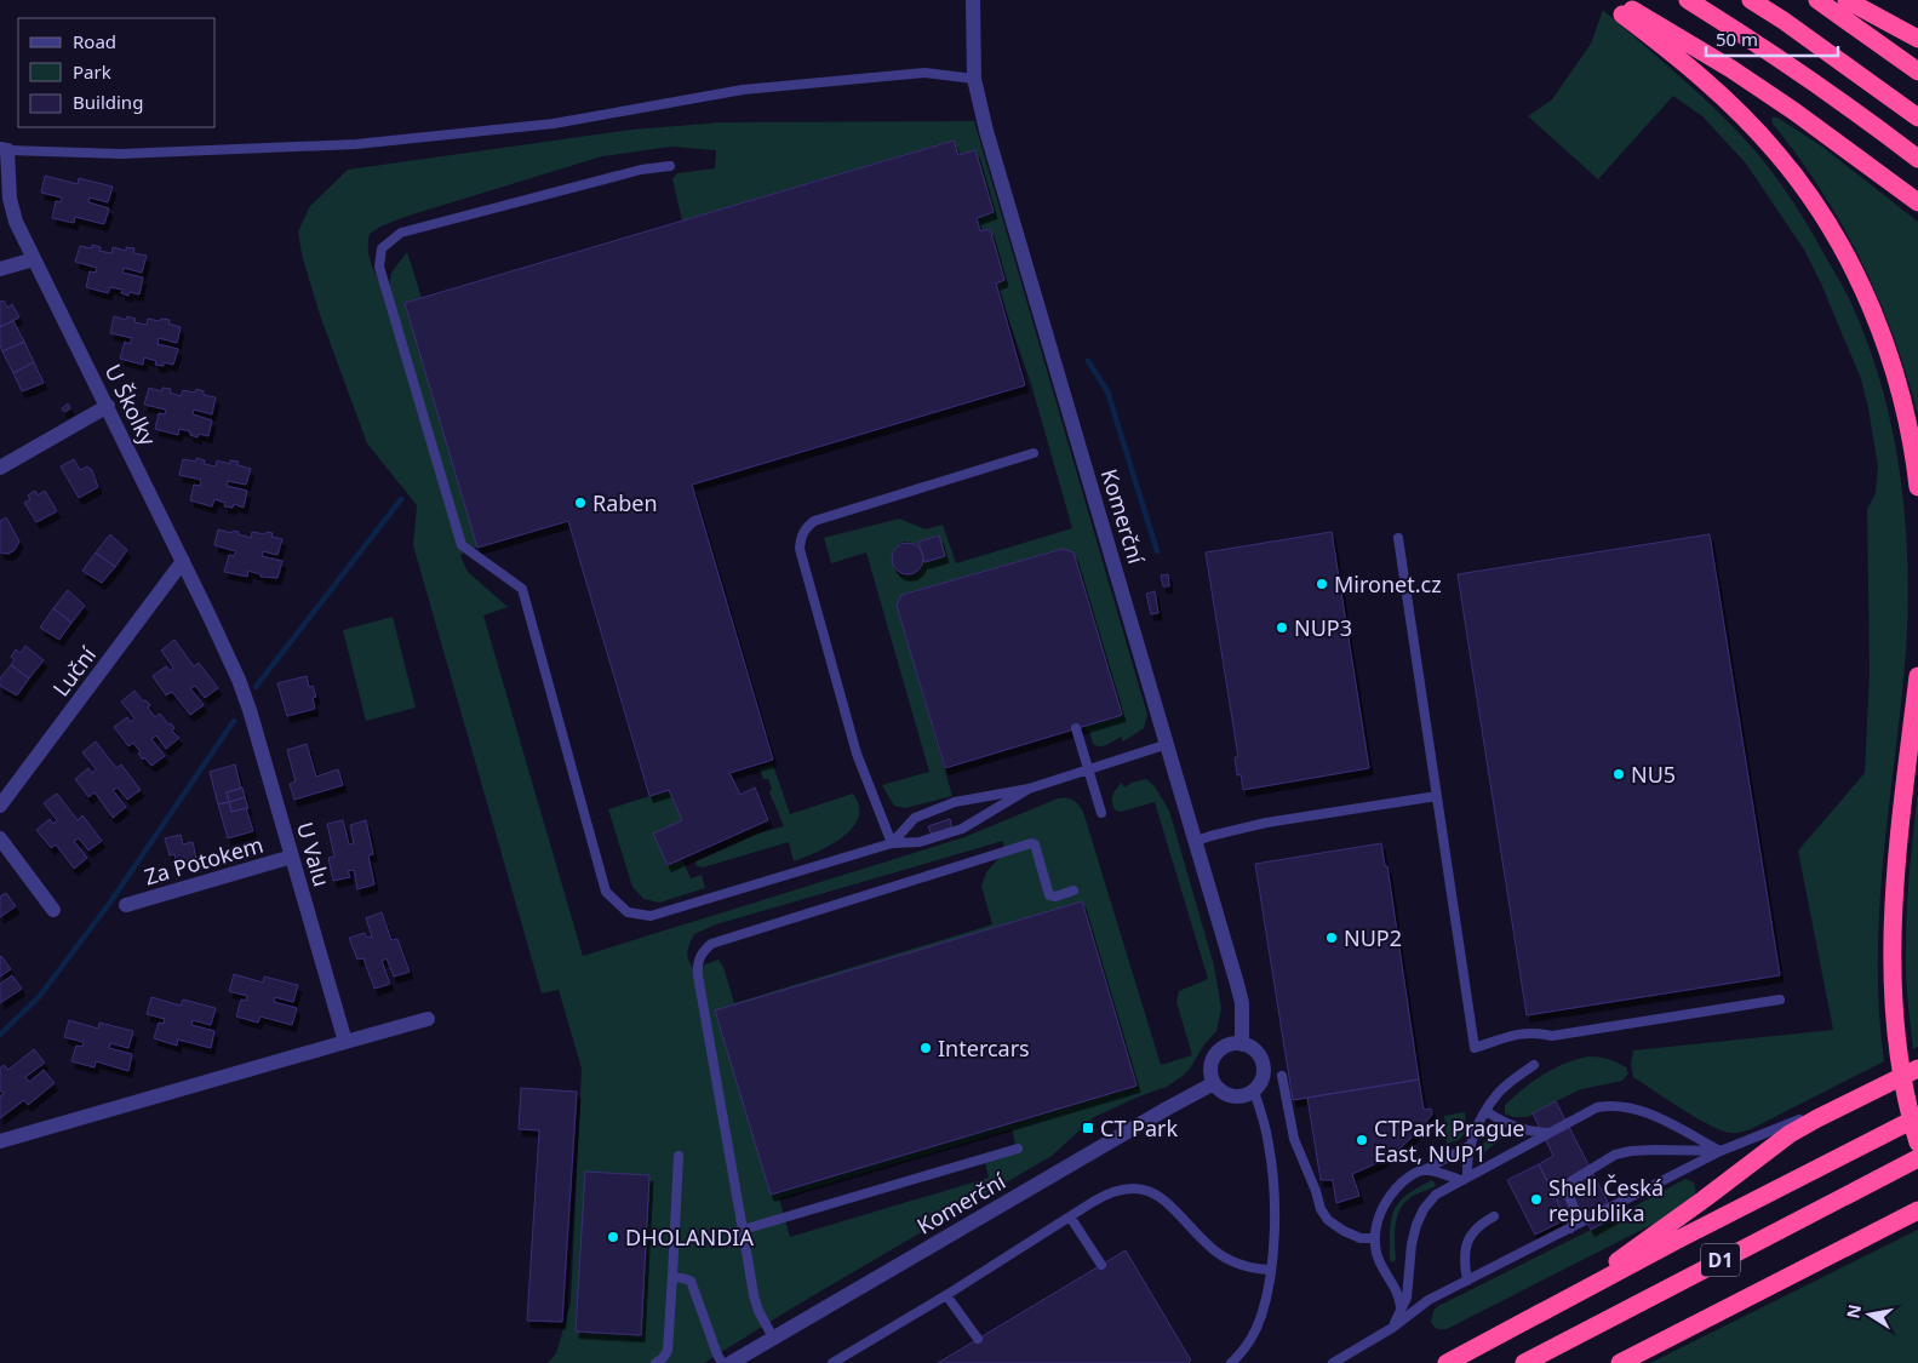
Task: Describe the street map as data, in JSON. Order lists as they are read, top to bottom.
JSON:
{
  "streets": {
    "highway": ["D1"],
    "street": [
      "U Školky",
      "Komerční",
      "Luční",
      "U Valu",
      "Za Potokem"
    ]
  },
  "crossings": [
    ["U Školky", "Luční"],
    ["U Školky", "U Valu"],
    ["U Valu", "Za Potokem"]
  ],
  "places": {
    "other": [
      "Raben",
      "Mironet.cz",
      "NUP3",
      "NU5",
      "NUP2",
      "Intercars",
      "CTPark Prague East, NUP1",
      "Shell Česká republika",
      "DHOLANDIA"
    ],
    "transit": ["CT Park"]
  },
  "legend": ["Road", "Park", "Building"],
  "scale_bar": "50 m",
  "north": "left"
}
